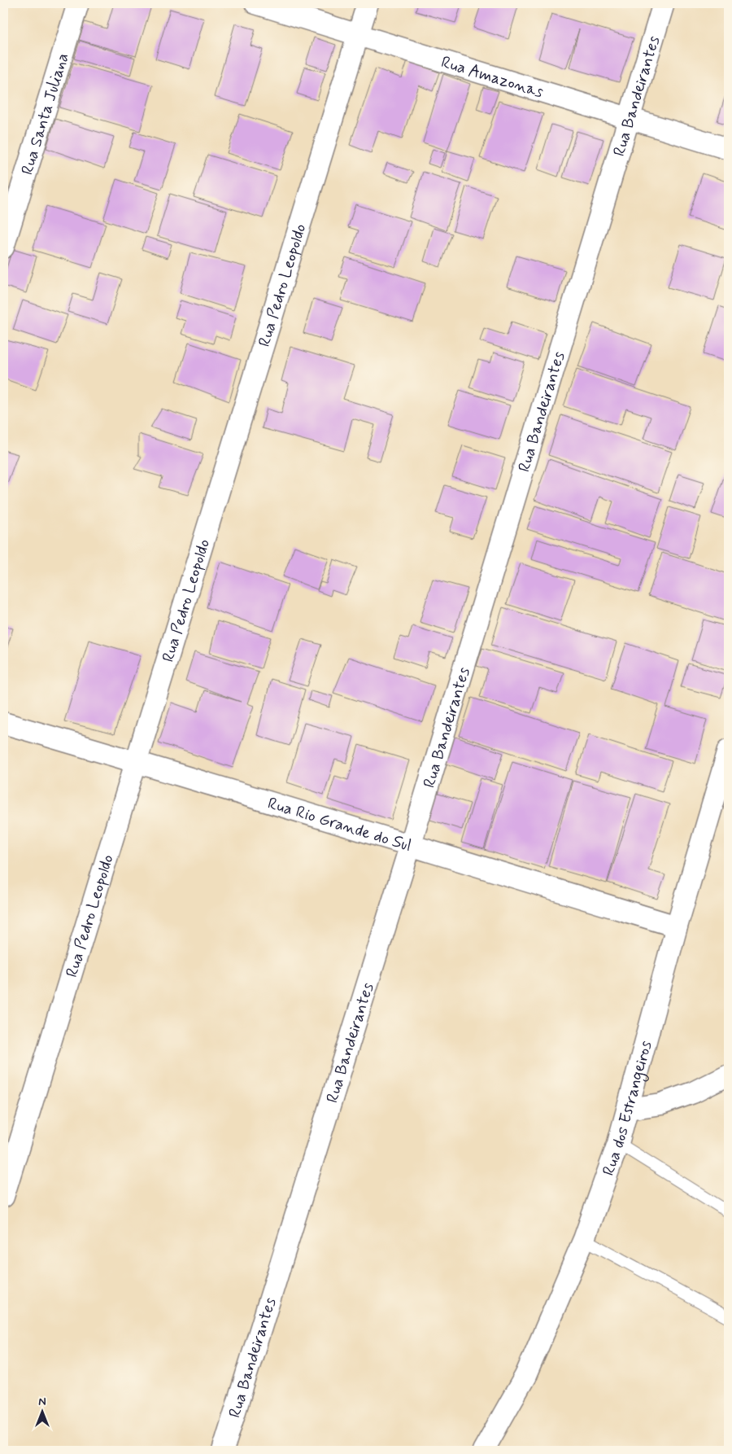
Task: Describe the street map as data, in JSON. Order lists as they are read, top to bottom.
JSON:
{
  "streets": {
    "street": [
      "Rua Amazonas",
      "Rua Bandeirantes",
      "Rua Santa Juliana",
      "Rua Pedro Leopoldo",
      "Rua Rio Grande do Sul",
      "Rua dos Estrangeiros"
    ]
  },
  "crossings": [
    ["Rua Amazonas", "Rua Bandeirantes"],
    ["Rua Amazonas", "Rua Pedro Leopoldo"],
    ["Rua Bandeirantes", "Rua Rio Grande do Sul"],
    ["Rua Pedro Leopoldo", "Rua Rio Grande do Sul"],
    ["Rua Rio Grande do Sul", "Rua dos Estrangeiros"]
  ],
  "north": "top"
}
